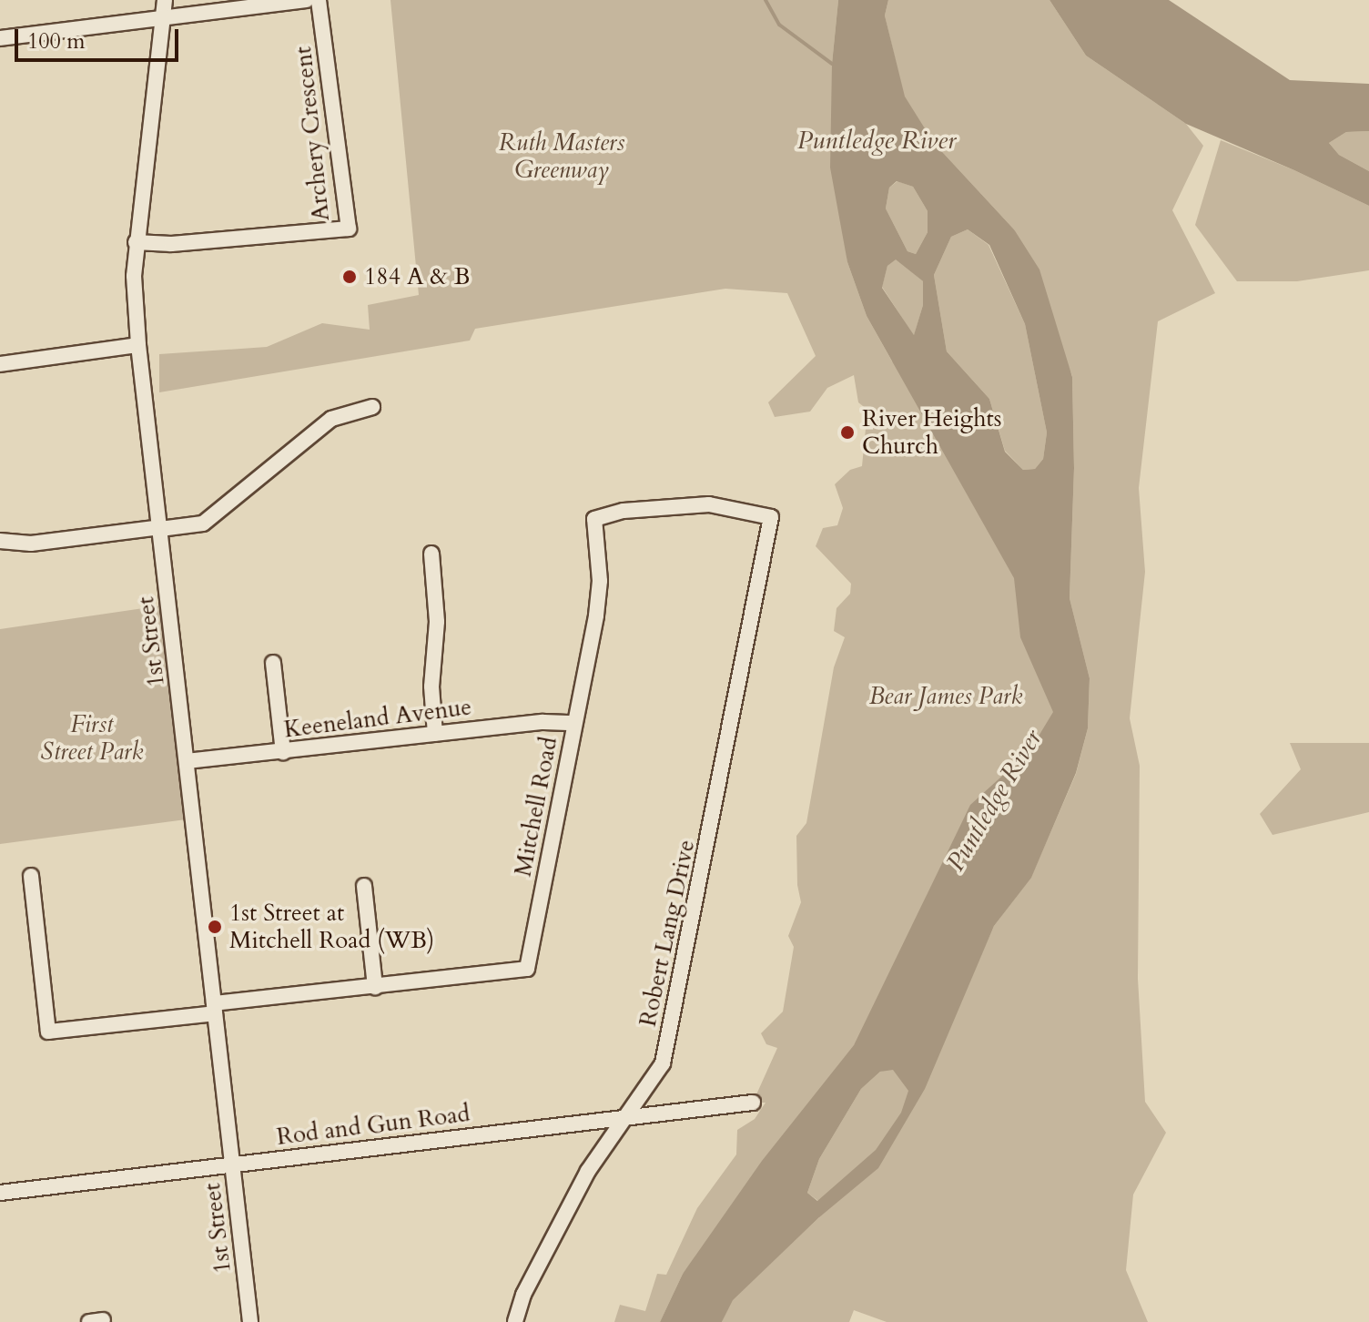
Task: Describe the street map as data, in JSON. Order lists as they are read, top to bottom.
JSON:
{
  "streets": {
    "street": [
      "Archery Crescent",
      "1st Street",
      "Keeneland Avenue",
      "Mitchell Road",
      "Robert Lang Drive",
      "Rod and Gun Road"
    ]
  },
  "crossings": [
    ["Archery Crescent", "1st Street"],
    ["1st Street", "Keeneland Avenue"],
    ["1st Street", "Mitchell Road"],
    ["1st Street", "Rod and Gun Road"],
    ["Keeneland Avenue", "Mitchell Road"],
    ["Mitchell Road", "Robert Lang Drive"],
    ["Robert Lang Drive", "Rod and Gun Road"]
  ],
  "water": ["Puntledge River"],
  "parks": ["Ruth Masters Greenway", "Bear James Park", "First Street Park"],
  "places": ["184 A & B", "River Heights Church", "1st Street at Mitchell Road (WB)"],
  "scale_bar": "100 m"
}
